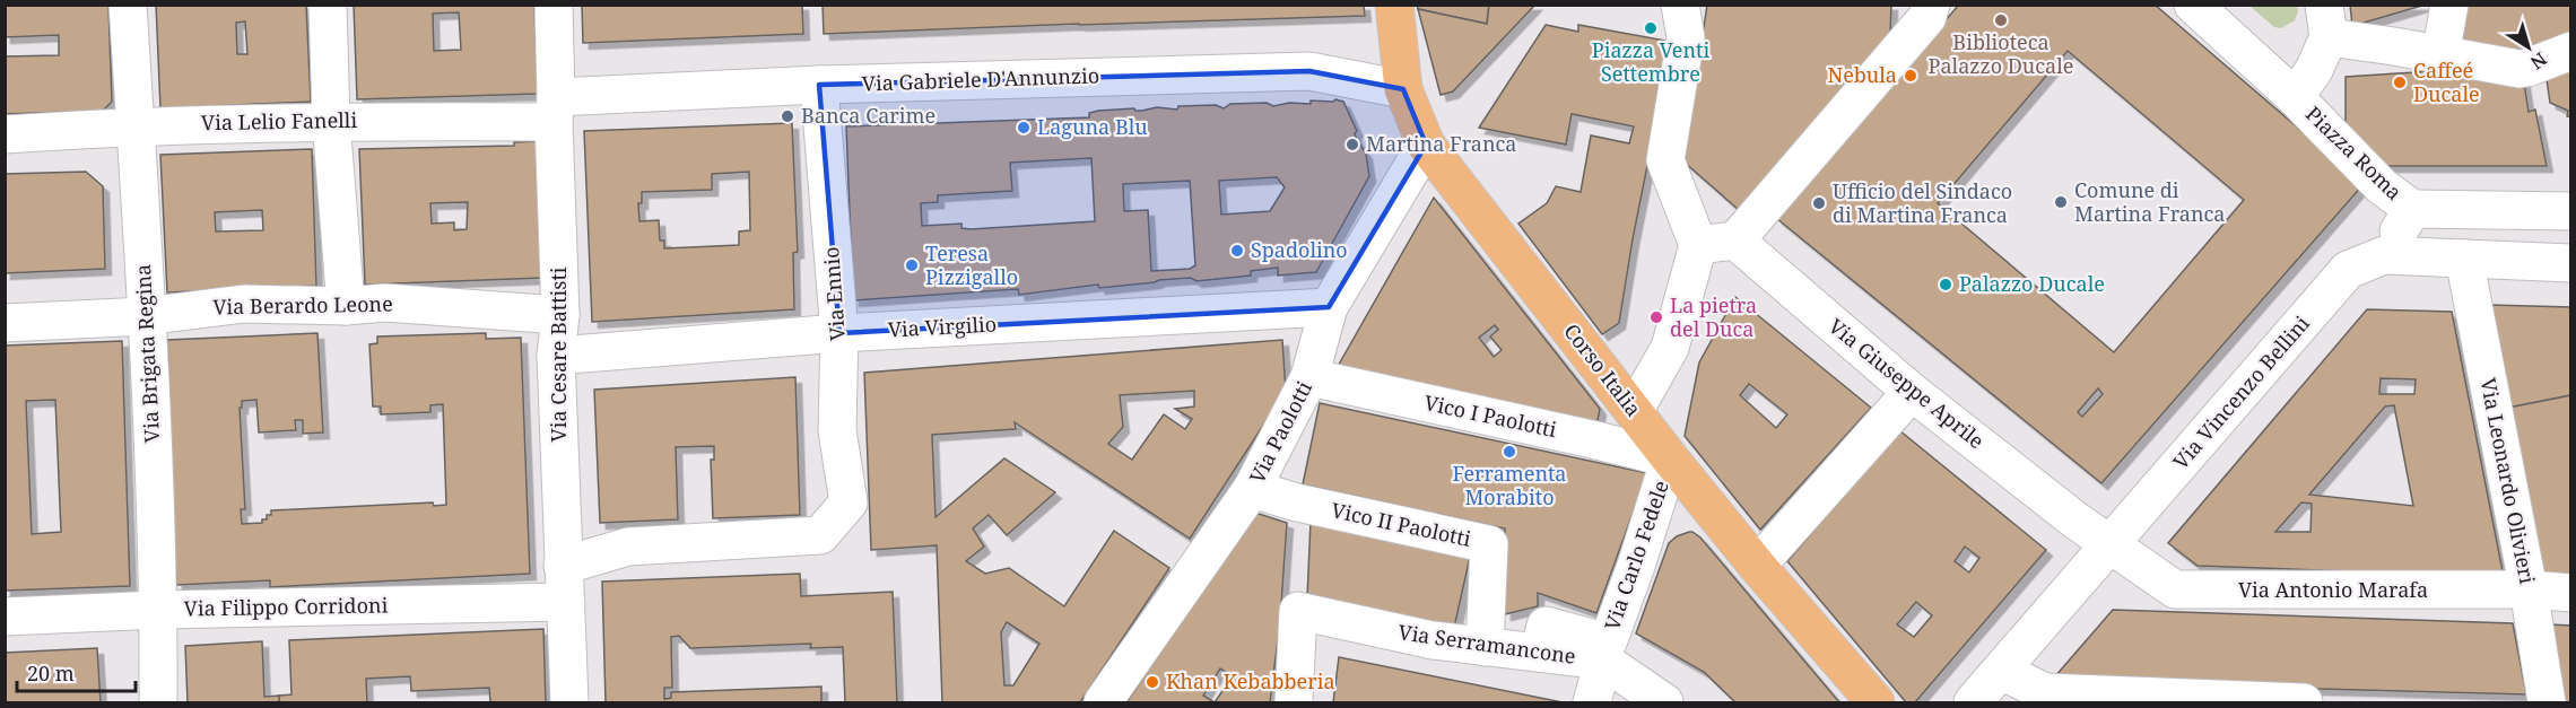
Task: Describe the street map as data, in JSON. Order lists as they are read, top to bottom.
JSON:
{
  "streets": {
    "main road": ["Corso Italia"],
    "street": [
      "Via Gabriele D'Annunzio",
      "Via Lelio Fanelli",
      "Piazza Roma",
      "Via Ennio",
      "Via Berardo Leone",
      "Via Virgilio",
      "Via Brigata Regina",
      "Via Cesare Battisti",
      "Via Giuseppe Aprile",
      "Via Vincenzo Bellini",
      "Vico I Paolotti",
      "Via Paolotti",
      "Via Leonardo Olivieri",
      "Vico II Paolotti",
      "Via Carlo Fedele",
      "Via Antonio Marafa",
      "Via Filippo Corridoni",
      "Via Serramancone"
    ]
  },
  "crossings": [
    ["Via Gabriele D'Annunzio", "Via Lelio Fanelli"],
    ["Via Gabriele D'Annunzio", "Via Ennio"],
    ["Via Gabriele D'Annunzio", "Via Cesare Battisti"],
    ["Via Gabriele D'Annunzio", "Corso Italia"],
    ["Via Lelio Fanelli", "Via Brigata Regina"],
    ["Via Lelio Fanelli", "Via Cesare Battisti"],
    ["Via Ennio", "Via Virgilio"],
    ["Via Ennio", "Via Filippo Corridoni"],
    ["Via Berardo Leone", "Via Brigata Regina"],
    ["Via Berardo Leone", "Via Cesare Battisti"],
    ["Via Virgilio", "Via Cesare Battisti"],
    ["Via Virgilio", "Via Paolotti"],
    ["Via Brigata Regina", "Via Filippo Corridoni"],
    ["Via Cesare Battisti", "Via Filippo Corridoni"],
    ["Corso Italia", "Vico I Paolotti"],
    ["Corso Italia", "Via Paolotti"],
    ["Corso Italia", "Via Carlo Fedele"],
    ["Via Giuseppe Aprile", "Via Vincenzo Bellini"],
    ["Via Giuseppe Aprile", "Via Antonio Marafa"],
    ["Via Vincenzo Bellini", "Via Leonardo Olivieri"],
    ["Via Vincenzo Bellini", "Via Antonio Marafa"],
    ["Vico I Paolotti", "Via Paolotti"],
    ["Vico I Paolotti", "Via Carlo Fedele"],
    ["Via Paolotti", "Vico II Paolotti"],
    ["Via Leonardo Olivieri", "Via Antonio Marafa"],
    ["Vico II Paolotti", "Via Serramancone"],
    ["Via Carlo Fedele", "Via Serramancone"]
  ],
  "places": [
    "Biblioteca Palazzo Ducale",
    "Piazza Venti Settembre",
    "Nebula",
    "Caffeé Ducale",
    "Banca Carime",
    "Laguna Blu",
    "Martina Franca",
    "Comune di Martina Franca",
    "Ufficio del Sindaco di Martina Franca",
    "Spadolino",
    "Teresa Pizzigallo",
    "Palazzo Ducale",
    "La pietra del Duca",
    "Ferramenta Morabito",
    "Khan Kebabberia"
  ],
  "scale_bar": "20 m",
  "north": "bottom right"
}
